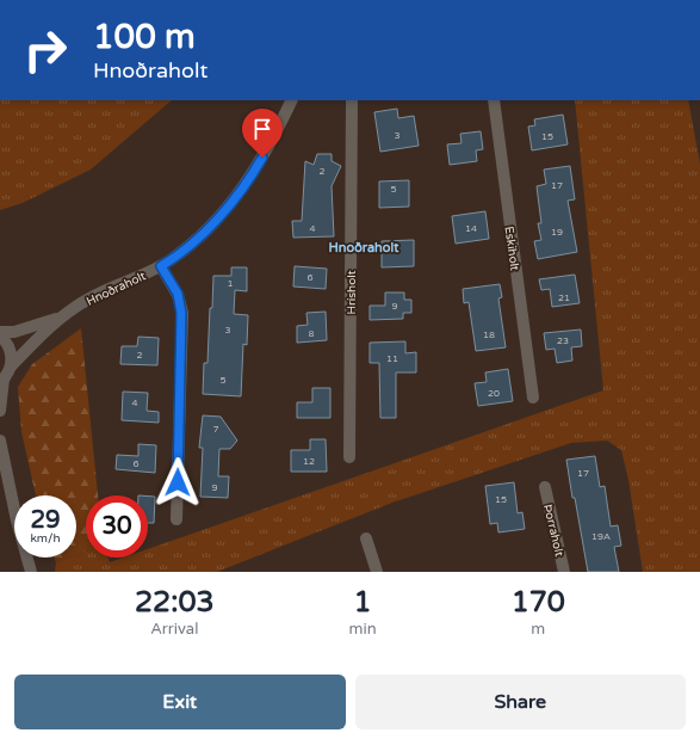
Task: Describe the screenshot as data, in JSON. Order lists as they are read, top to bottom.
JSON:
{
  "streets": {
    "street": [
      "Eskiholt",
      "Hnoðraholt",
      "Hrísholt",
      "Þorraholt"
    ]
  },
  "districts": ["Hnoðraholt"],
  "house_numbers": [
    "3",
    "15",
    "2",
    "17",
    "5",
    "4",
    "14",
    "19",
    "6",
    "1",
    "21",
    "9",
    "3",
    "8",
    "18",
    "23",
    "2",
    "11",
    "5",
    "20",
    "4",
    "7",
    "12",
    "6",
    "17",
    "9",
    "15",
    "19A"
  ],
  "page": {
    "turn": ["100 m", "Hnoðraholt"],
    "speed": "29 km/h",
    "limit": "30",
    "eta": [
      "22:03",
      "Arrival",
      "1",
      "min",
      "170",
      "m"
    ],
    "buttons": ["Exit", "Share"]
  }
}
